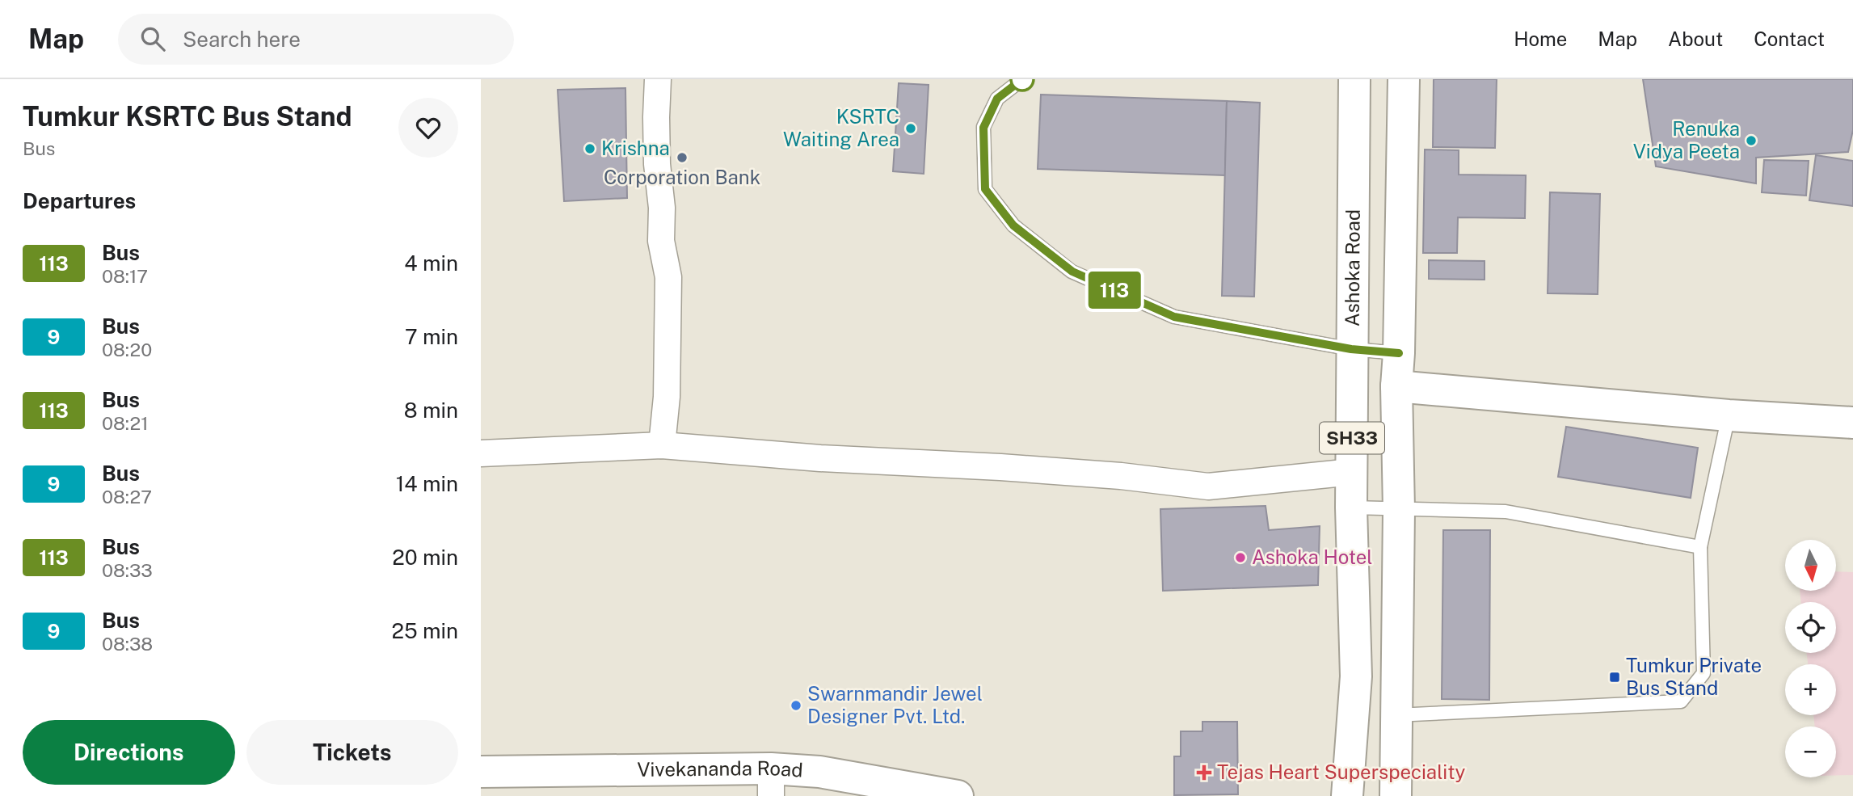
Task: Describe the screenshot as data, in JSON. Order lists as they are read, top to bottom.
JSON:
{
  "streets": {
    "main road": ["Ashoka Road", "SH33", "Vivekananda Road"]
  },
  "places": {
    "other": [
      "KSRTC Waiting Area",
      "Renuka Vidya Peeta",
      "Krishna",
      "Corporation Bank",
      "Ashoka Hotel",
      "Swarnmandir Jewel Designer Pvt. Ltd."
    ],
    "transit": ["Tumkur Private Bus Stand"],
    "health": ["Tejas Heart Superspeciality"]
  },
  "lines": ["bus line 113"],
  "north": "bottom",
  "page": {
    "header": "Map",
    "search": "Search here",
    "nav": [
      "Home",
      "Map",
      "About",
      "Contact"
    ],
    "heading": [
      ["Tumkur KSRTC Bus Stand", "Bus"],
      "Departures"
    ],
    "on_map": "113",
    "list": [
      {
        "mark": "113",
        "name": "Bus",
        "note": "08:17",
        "value": "4 min"
      },
      {
        "mark": "9",
        "name": "Bus",
        "note": "08:20",
        "value": "7 min"
      },
      {
        "mark": "113",
        "name": "Bus",
        "note": "08:21",
        "value": "8 min"
      },
      {
        "mark": "9",
        "name": "Bus",
        "note": "08:27",
        "value": "14 min"
      },
      {
        "mark": "113",
        "name": "Bus",
        "note": "08:33",
        "value": "20 min"
      },
      {
        "mark": "9",
        "name": "Bus",
        "note": "08:38",
        "value": "25 min"
      }
    ],
    "map_buttons": ["+", "−"],
    "buttons": ["Directions", "Tickets"]
  }
}
